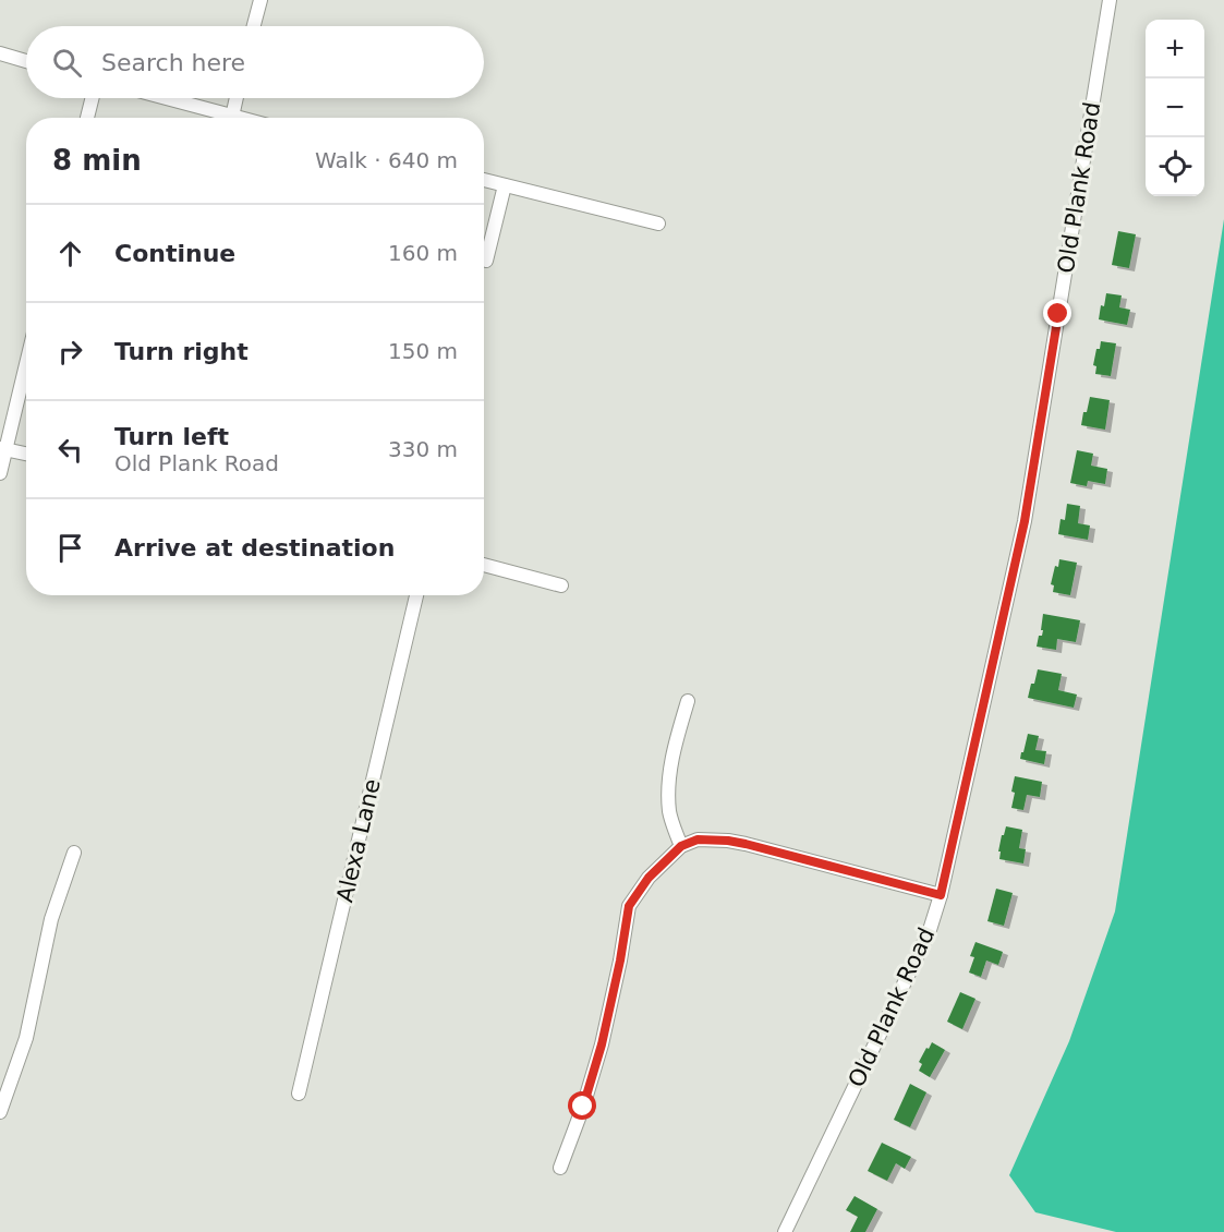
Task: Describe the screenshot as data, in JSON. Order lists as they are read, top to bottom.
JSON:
{
  "streets": {
    "street": ["Old Plank Road", "Alexa Lane"]
  },
  "page": {
    "map_buttons": ["+", "−"],
    "search": "Search here",
    "heading": ["8 min", "Walk · 640 m"],
    "list": [
      ["Continue", "160 m"],
      ["Turn right", "150 m"],
      ["Turn left", "Old Plank Road", "330 m"],
      "Arrive at destination"
    ]
  }
}
